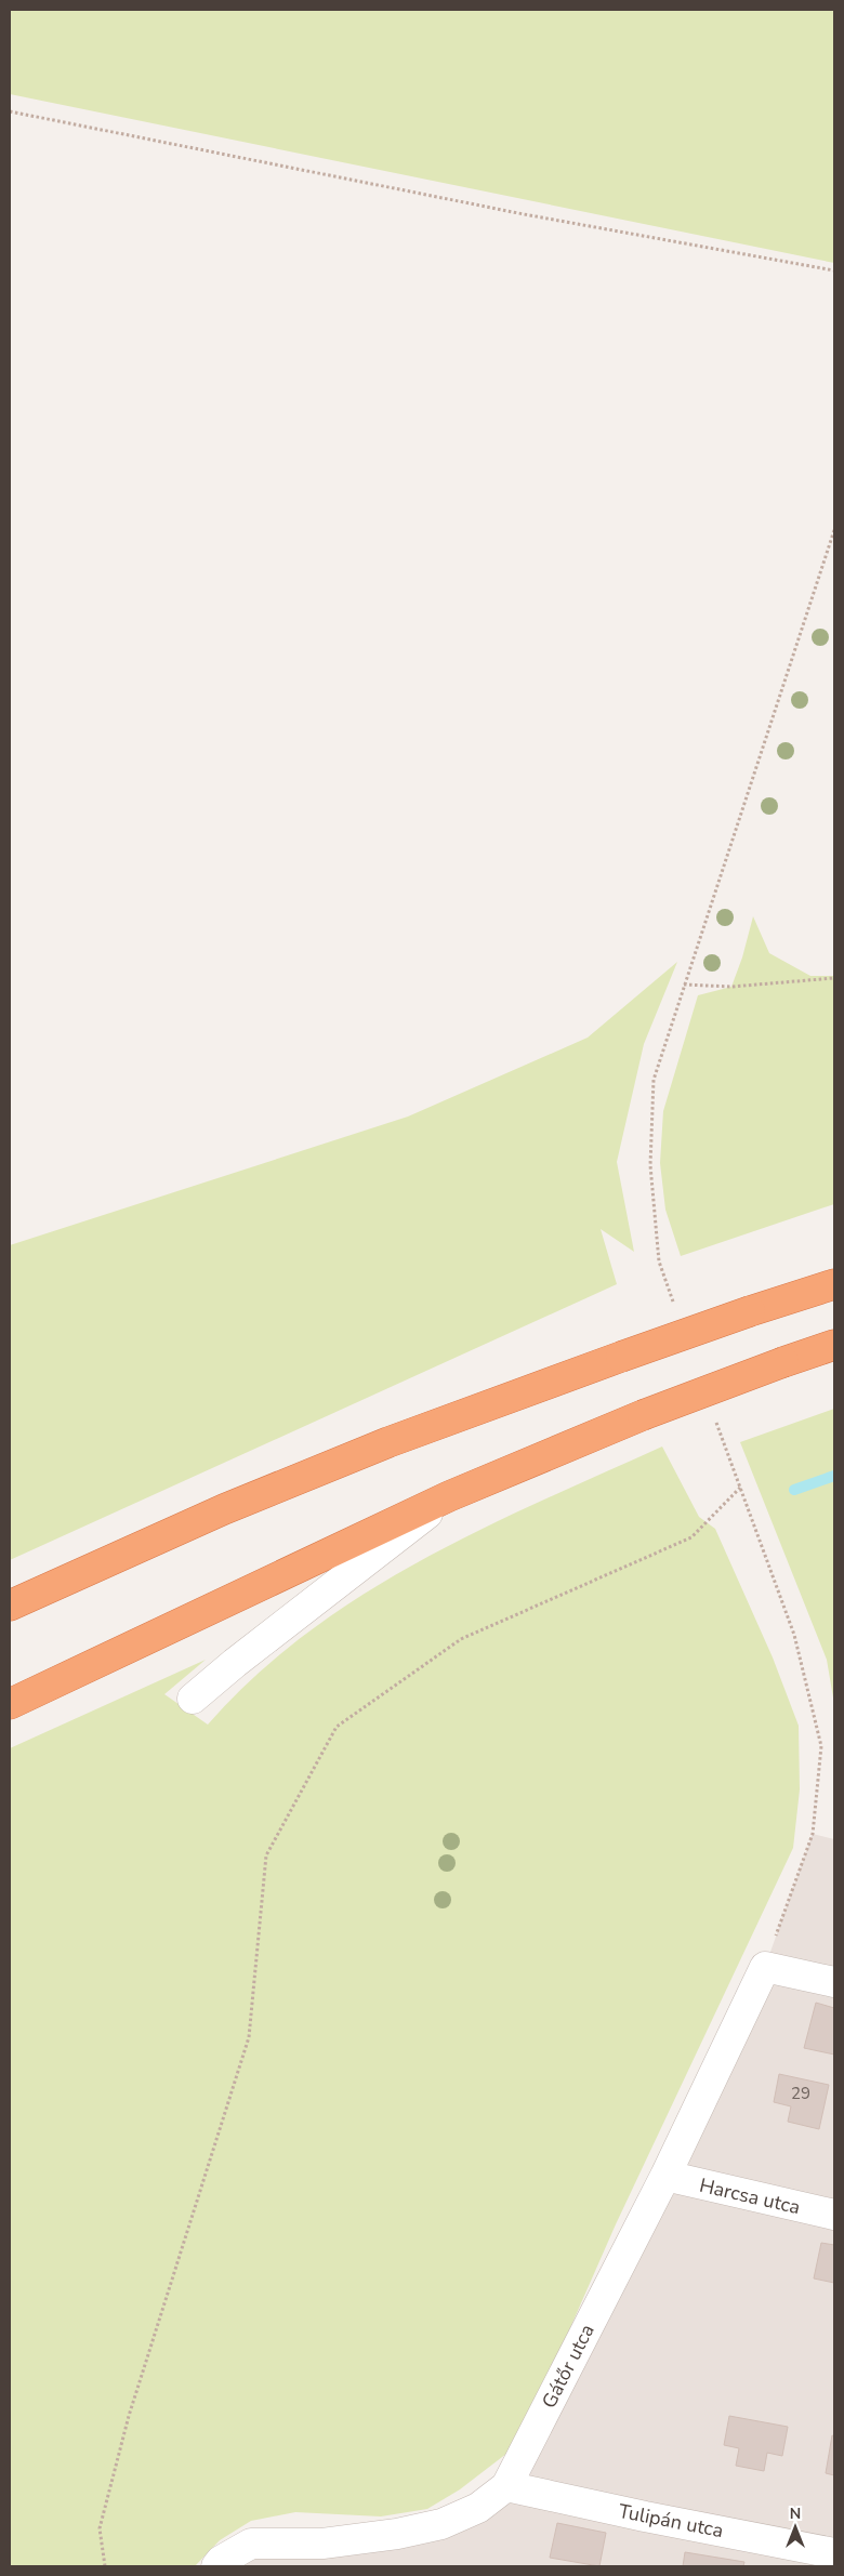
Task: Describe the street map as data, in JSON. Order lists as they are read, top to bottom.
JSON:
{
  "streets": {
    "street": ["Harcsa utca", "Gátőr utca", "Tulipán utca"]
  },
  "crossings": [
    ["Harcsa utca", "Gátőr utca"],
    ["Gátőr utca", "Tulipán utca"]
  ],
  "house_numbers": ["29"],
  "north": "top"
}
